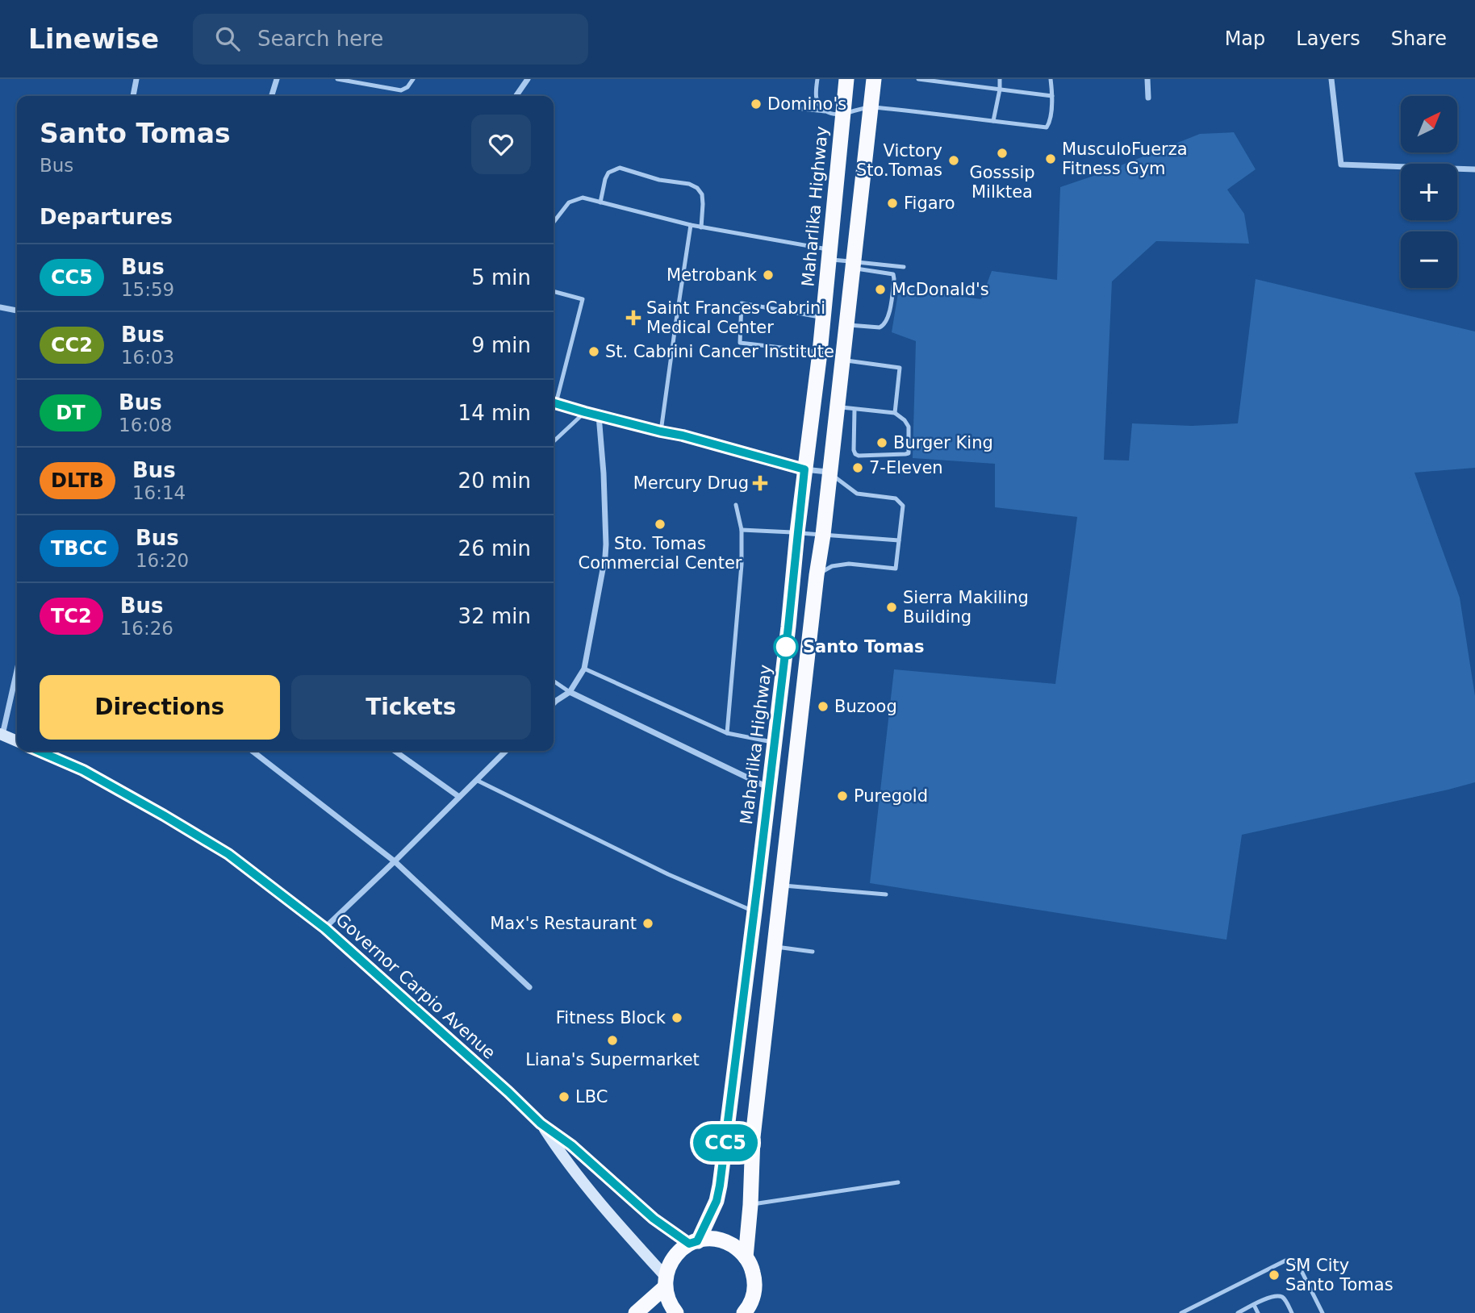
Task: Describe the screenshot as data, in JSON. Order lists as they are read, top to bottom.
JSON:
{
  "streets": {
    "highway": ["Maharlika Highway"],
    "main road": ["Governor Carpio Avenue"]
  },
  "crossings": [
    ["Maharlika Highway", "Governor Carpio Avenue"]
  ],
  "places": {
    "other": [
      "Domino's",
      "Gosssip Milktea",
      "MusculoFuerza Fitness Gym",
      "Victory Sto.Tomas",
      "Figaro",
      "Metrobank",
      "McDonald's",
      "St. Cabrini Cancer Institute",
      "Burger King",
      "7-Eleven",
      "Sto. Tomas Commercial Center",
      "Sierra Makiling Building",
      "Santo Tomas",
      "Buzoog",
      "Puregold",
      "Max's Restaurant",
      "Fitness Block",
      "Liana's Supermarket",
      "LBC",
      "SM City Santo Tomas"
    ],
    "health": ["Saint Frances Cabrini Medical Center", "Mercury Drug"]
  },
  "lines": ["bus line CC5"],
  "north": "top right",
  "page": {
    "header": "Linewise",
    "search": "Search here",
    "nav": ["Map", "Layers", "Share"],
    "on_map": "CC5",
    "map_buttons": ["+", "−"],
    "heading": [
      ["Santo Tomas", "Bus"],
      "Departures"
    ],
    "list": [
      {
        "mark": "CC5",
        "name": "Bus",
        "note": "15:59",
        "value": "5 min"
      },
      {
        "mark": "CC2",
        "name": "Bus",
        "note": "16:03",
        "value": "9 min"
      },
      {
        "mark": "DT",
        "name": "Bus",
        "note": "16:08",
        "value": "14 min"
      },
      {
        "mark": "DLTB",
        "name": "Bus",
        "note": "16:14",
        "value": "20 min"
      },
      {
        "mark": "TBCC",
        "name": "Bus",
        "note": "16:20",
        "value": "26 min"
      },
      {
        "mark": "TC2",
        "name": "Bus",
        "note": "16:26",
        "value": "32 min"
      }
    ],
    "buttons": ["Directions", "Tickets"]
  }
}
